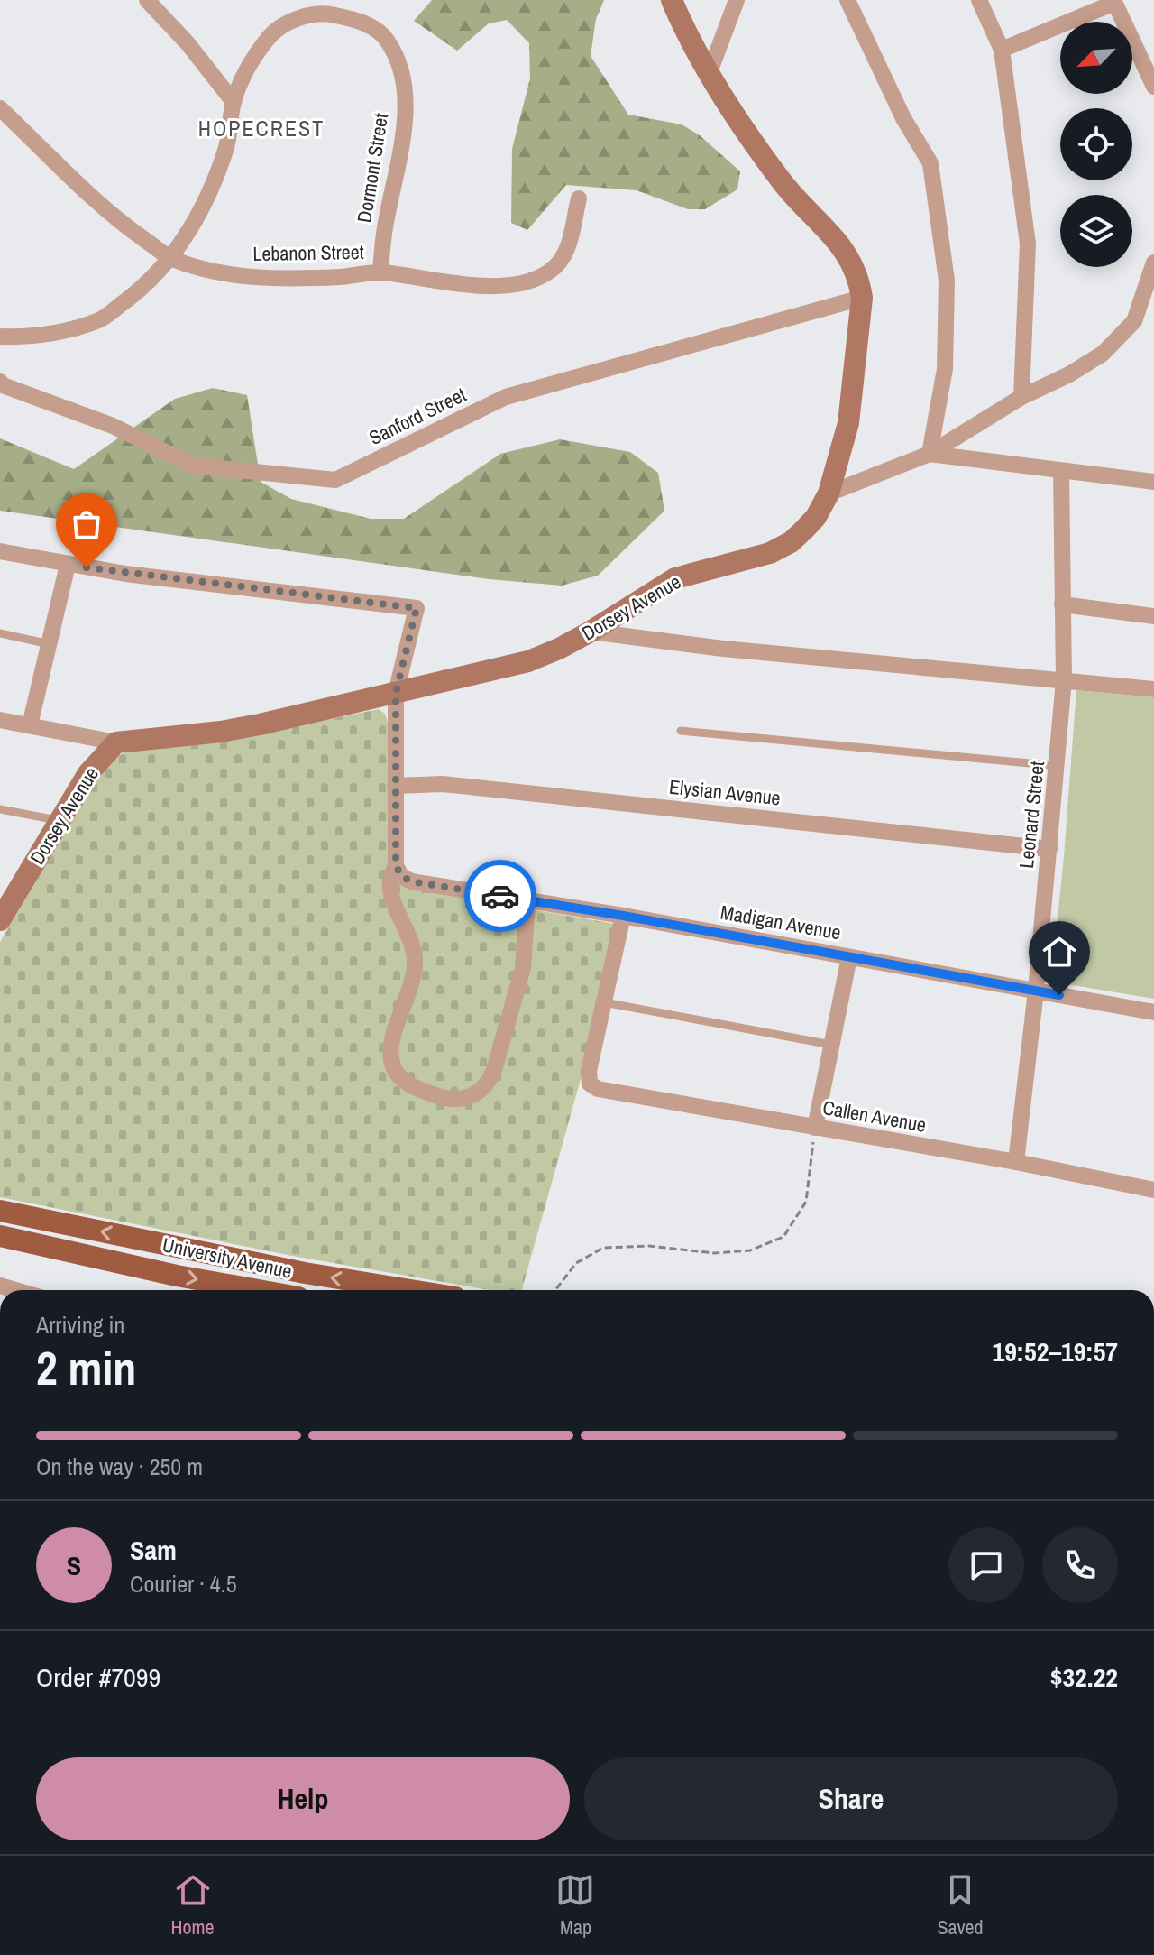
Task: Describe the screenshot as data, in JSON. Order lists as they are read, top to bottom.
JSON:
{
  "streets": {
    "main road": ["University Avenue"],
    "street": [
      "Dormont Street",
      "Lebanon Street",
      "Sanford Street",
      "Dorsey Avenue",
      "Elysian Avenue",
      "Leonard Street",
      "Madigan Avenue",
      "Callen Avenue"
    ]
  },
  "crossings": [
    ["Dormont Street", "Lebanon Street"],
    ["Sanford Street", "Dorsey Avenue"],
    ["Elysian Avenue", "Leonard Street"],
    ["Leonard Street", "Madigan Avenue"],
    ["Leonard Street", "Callen Avenue"]
  ],
  "districts": ["HOPECREST"],
  "north": "bottom left",
  "page": {
    "heading": ["2 min", "Arriving in", "19:52–19:57"],
    "panel": [
      "Sam",
      "Courier · 4.5",
      "Order #7099",
      "$32.22"
    ],
    "bar": "On the way · 250 m",
    "round": "S",
    "buttons": ["Help", "Share"],
    "tabs": ["Home", "Map", "Saved"]
  }
}
